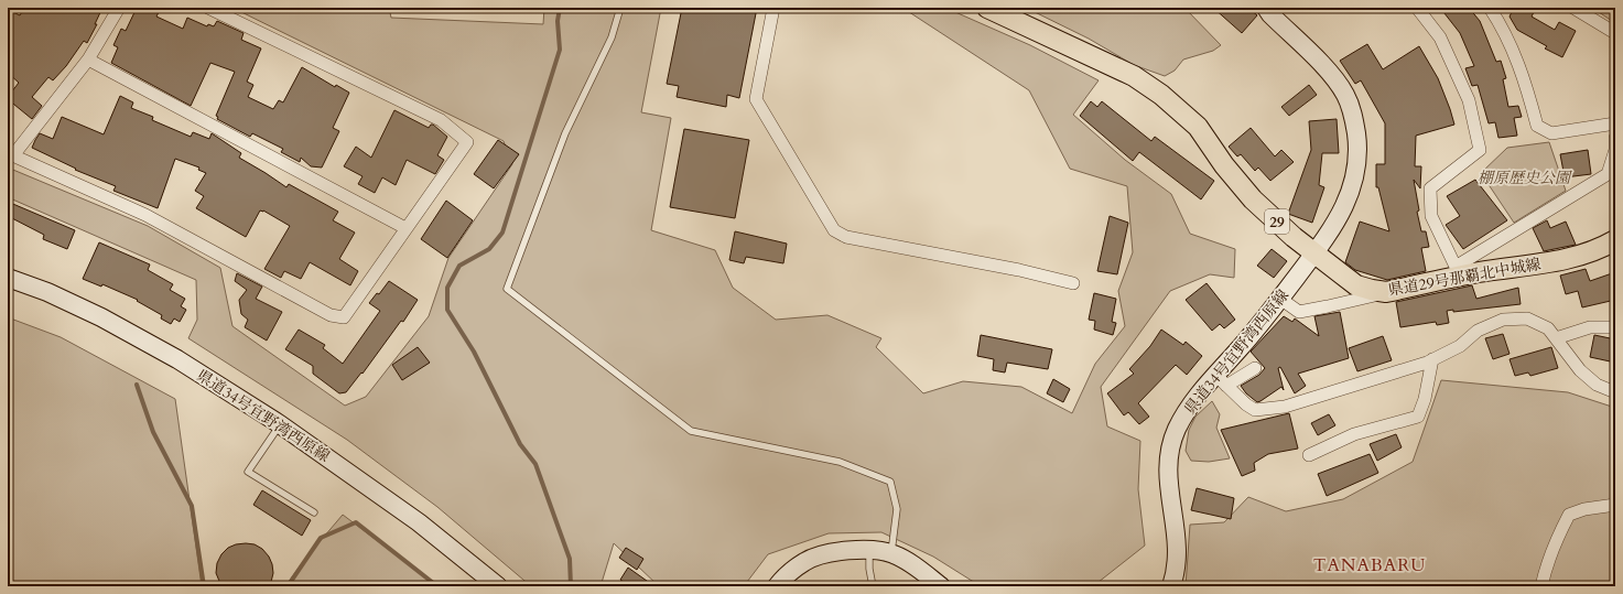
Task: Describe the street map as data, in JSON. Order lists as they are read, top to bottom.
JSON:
{
  "streets": {
    "main road": ["29", "県道29号那覇北中城線", "県道34号宜野湾西原線"]
  },
  "crossings": [
    ["県道29号那覇北中城線", "県道34号宜野湾西原線"]
  ],
  "districts": ["TANABARU"],
  "parks": ["棚原歴史公園"]
}
